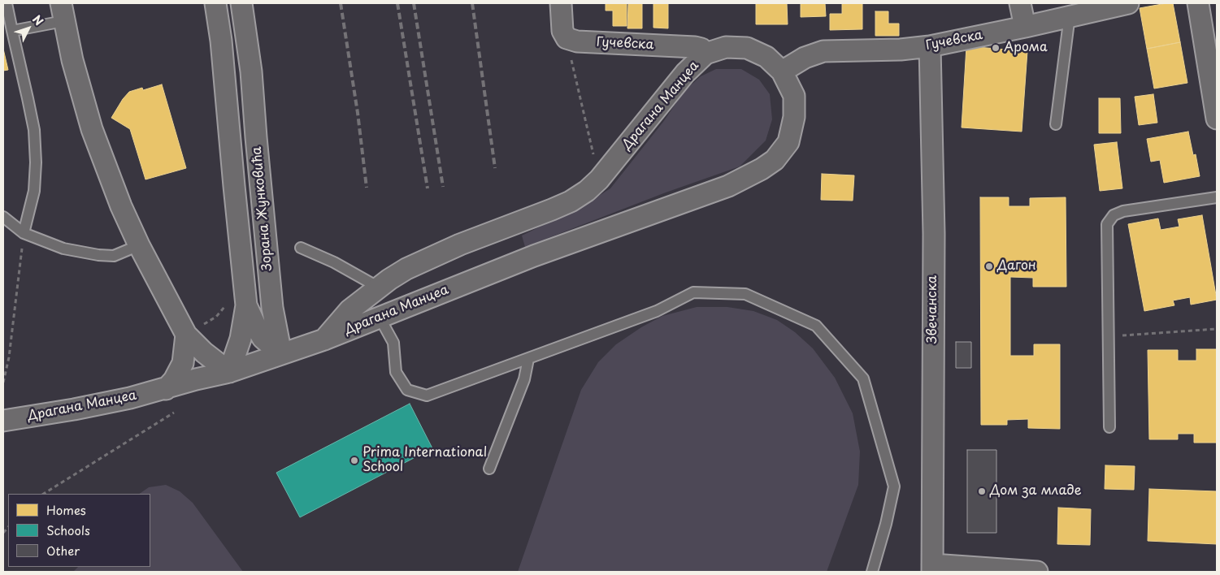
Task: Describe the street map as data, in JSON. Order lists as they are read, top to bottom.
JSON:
{
  "streets": {
    "street": [
      "Гучевска",
      "Драгана Манцеа",
      "Зорана Жунковића",
      "Звечанска"
    ]
  },
  "crossings": [
    ["Гучевска", "Драгана Манцеа"],
    ["Гучевска", "Звечанска"],
    ["Драгана Манцеа", "Зорана Жунковића"]
  ],
  "places": [
    "Арома",
    "Дагон",
    "Prima International School",
    "Дом за младе"
  ],
  "legend": ["Homes", "Schools", "Other"],
  "north": "top right"
}
